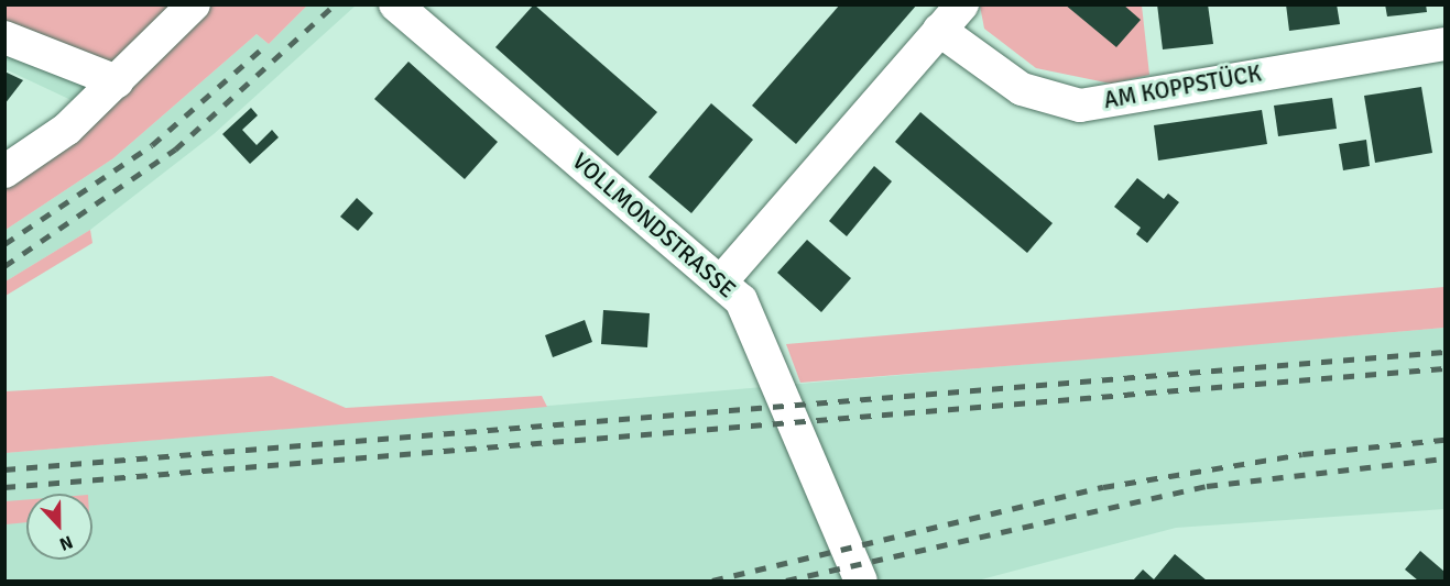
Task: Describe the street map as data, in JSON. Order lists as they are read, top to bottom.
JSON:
{
  "streets": {
    "street": ["AM KOPPSTÜCK", "VOLLMONDSTRASSE"]
  },
  "crossings": [
    ["AM KOPPSTÜCK", "VOLLMONDSTRASSE"]
  ],
  "north": "bottom"
}
